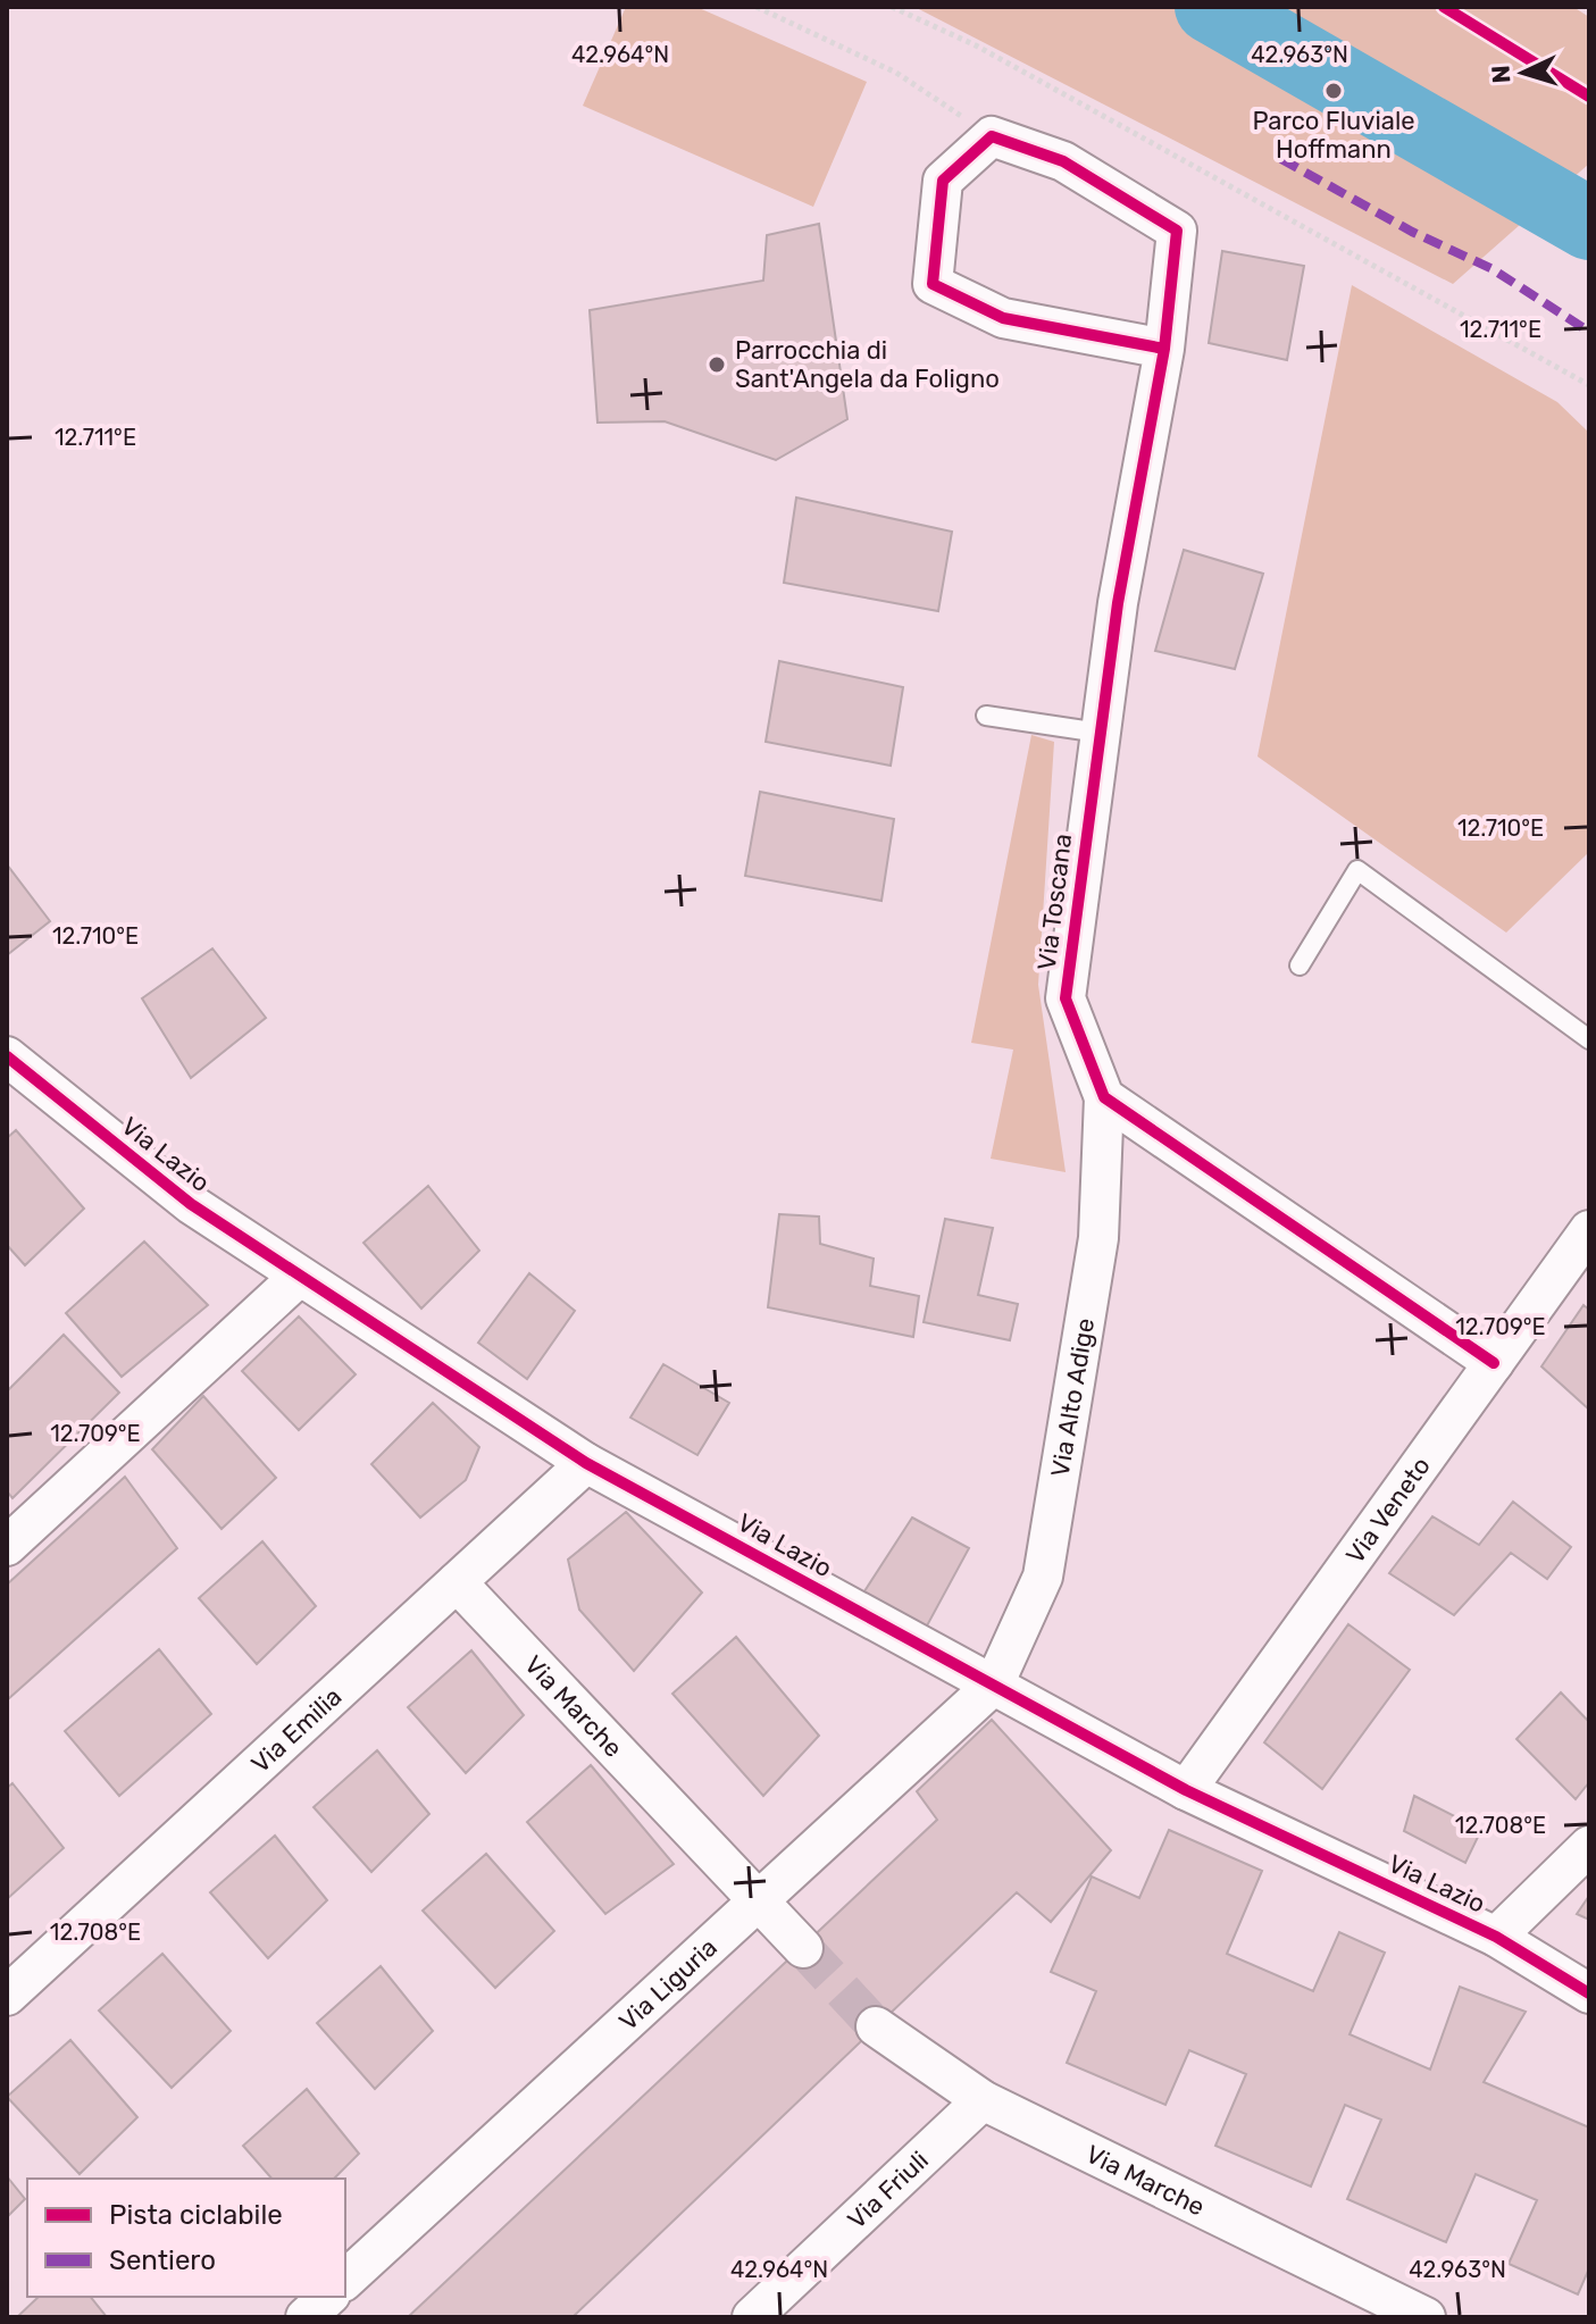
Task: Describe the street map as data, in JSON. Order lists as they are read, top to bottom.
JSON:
{
  "streets": {
    "street": [
      "Via Toscana",
      "Via Lazio",
      "Via Alto Adige",
      "Via Veneto",
      "Via Marche",
      "Via Emilia",
      "Via Liguria",
      "Via Friuli"
    ]
  },
  "crossings": [
    ["Via Toscana", "Via Alto Adige"],
    ["Via Lazio", "Via Alto Adige"],
    ["Via Lazio", "Via Veneto"],
    ["Via Lazio", "Via Emilia"],
    ["Via Lazio", "Via Liguria"],
    ["Via Alto Adige", "Via Liguria"],
    ["Via Marche", "Via Emilia"],
    ["Via Marche", "Via Liguria"],
    ["Via Marche", "Via Friuli"]
  ],
  "places": ["Parco Fluviale Hoffmann", "Parrocchia di Sant'Angela da Foligno"],
  "legend": ["Pista ciclabile", "Sentiero"],
  "north": "left",
  "coordinates": [
    "42.964°N",
    "42.963°N",
    "12.711°E",
    "12.710°E",
    "12.709°E",
    "12.708°E"
  ]
}
